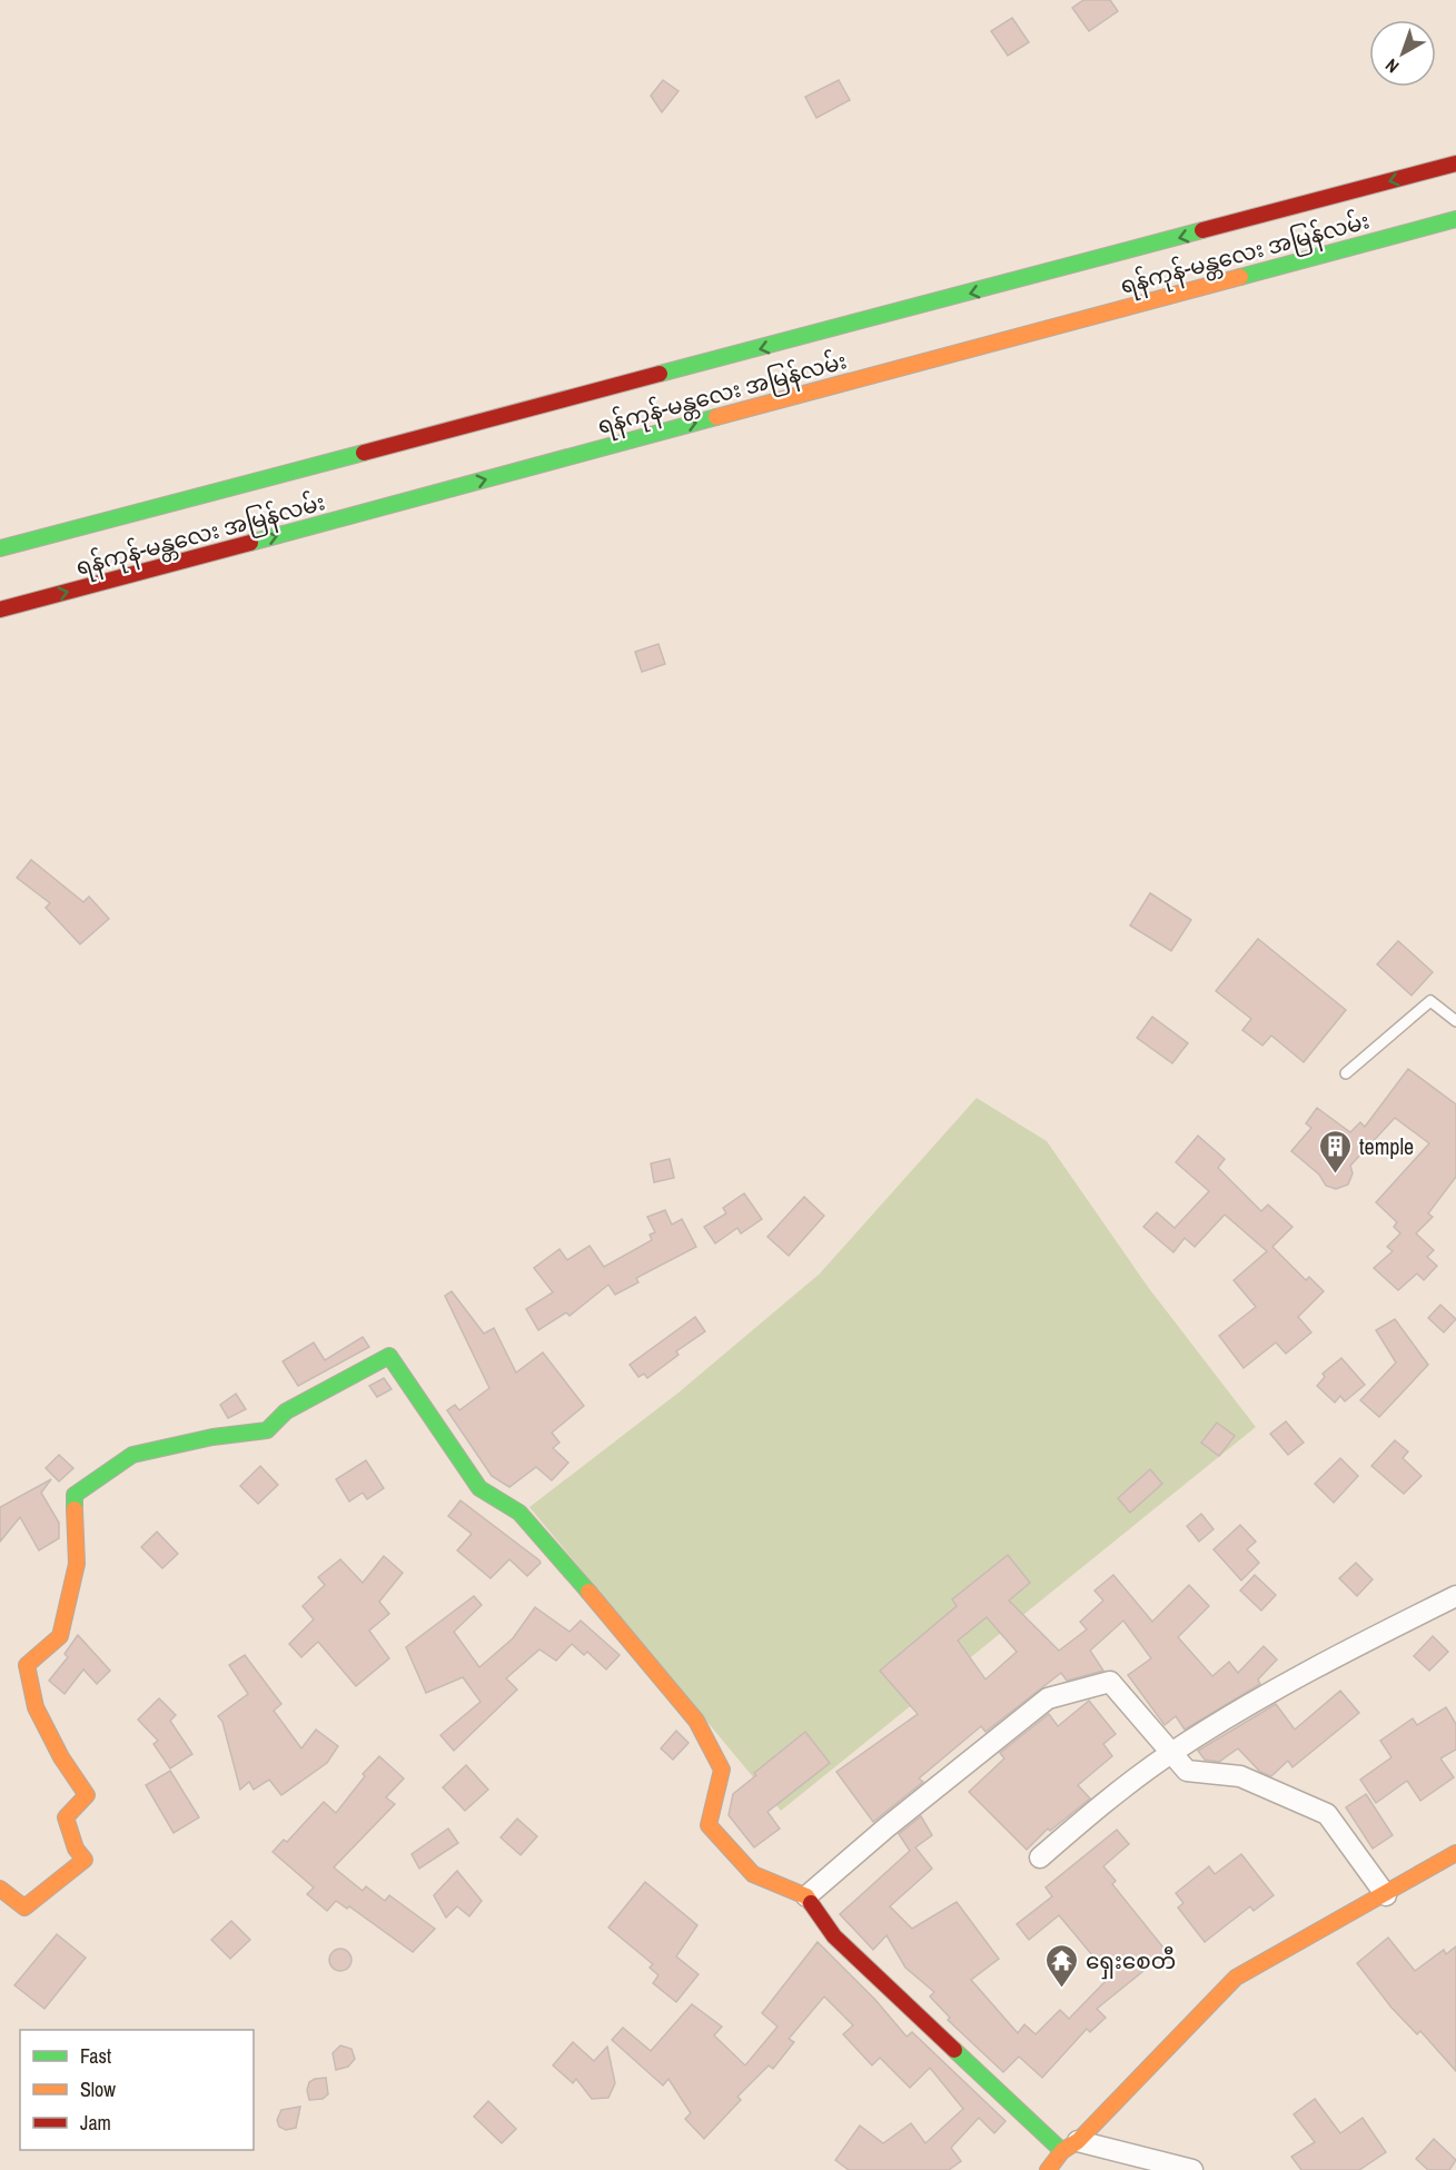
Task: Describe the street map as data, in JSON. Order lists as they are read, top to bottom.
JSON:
{
  "streets": {
    "main road": ["ရန်ကုန်-မန္တလေး အမြန်လမ်း"]
  },
  "places": {
    "building": ["temple"],
    "temple": ["ရှေးစေတီ"]
  },
  "legend": ["Fast", "Slow", "Jam"],
  "north": "bottom left"
}
